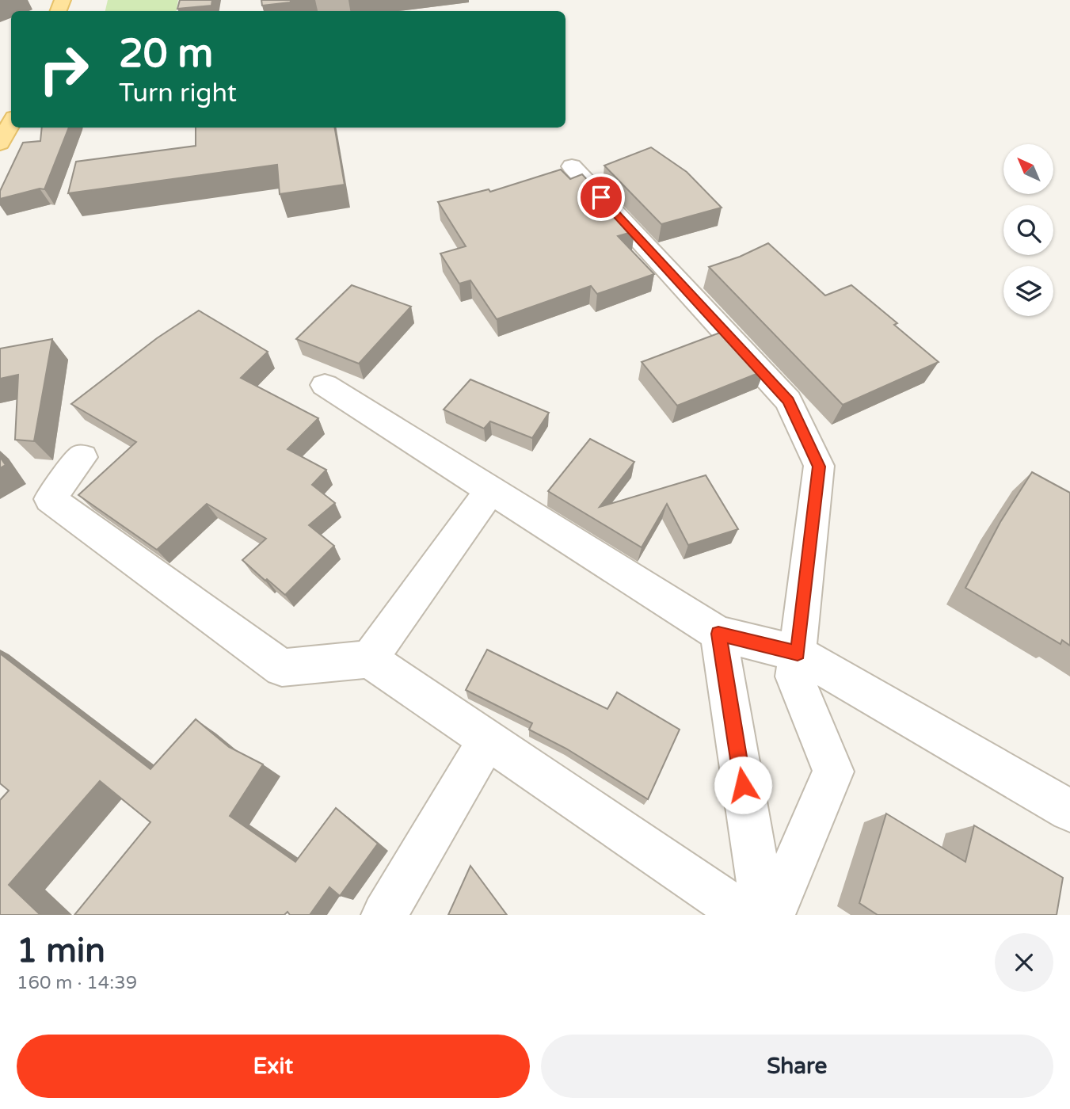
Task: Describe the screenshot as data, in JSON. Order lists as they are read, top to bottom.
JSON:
{
  "north": "top left",
  "page": {
    "turn": ["20 m", "Turn right"],
    "heading": ["1 min", "160 m · 14:39"],
    "buttons": ["Exit", "Share"]
  }
}
